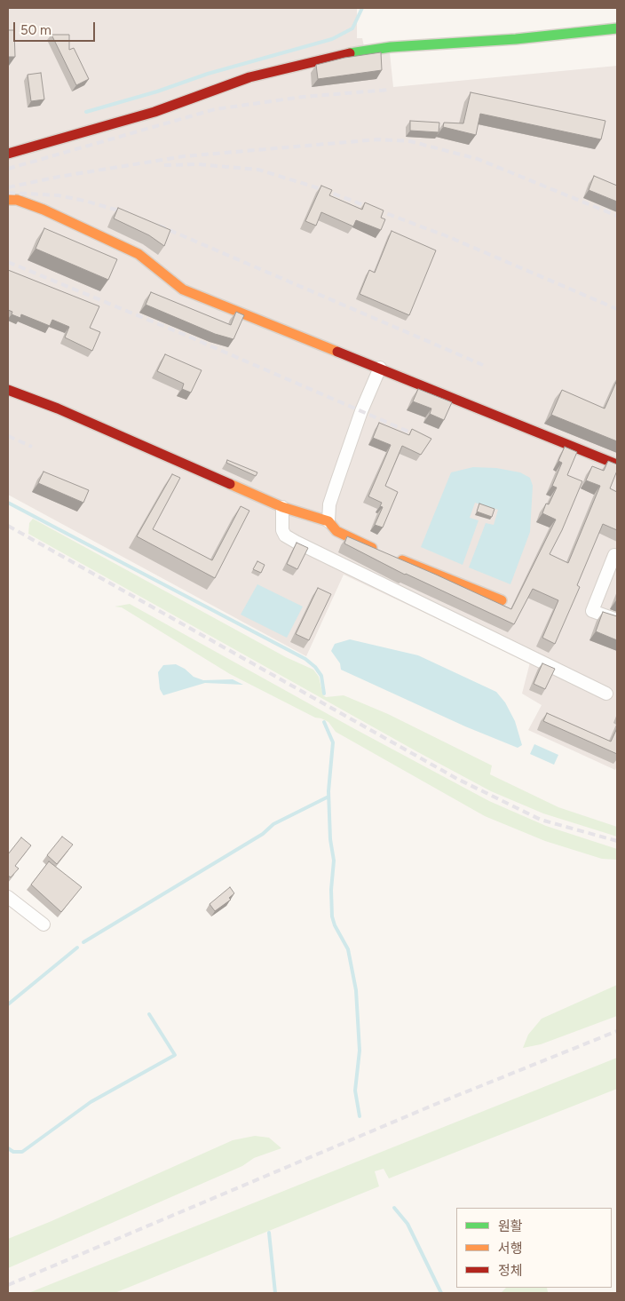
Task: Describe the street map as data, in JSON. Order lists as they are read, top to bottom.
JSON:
{
  "legend": ["원활", "서행", "정체"],
  "scale_bar": "50 m"
}
